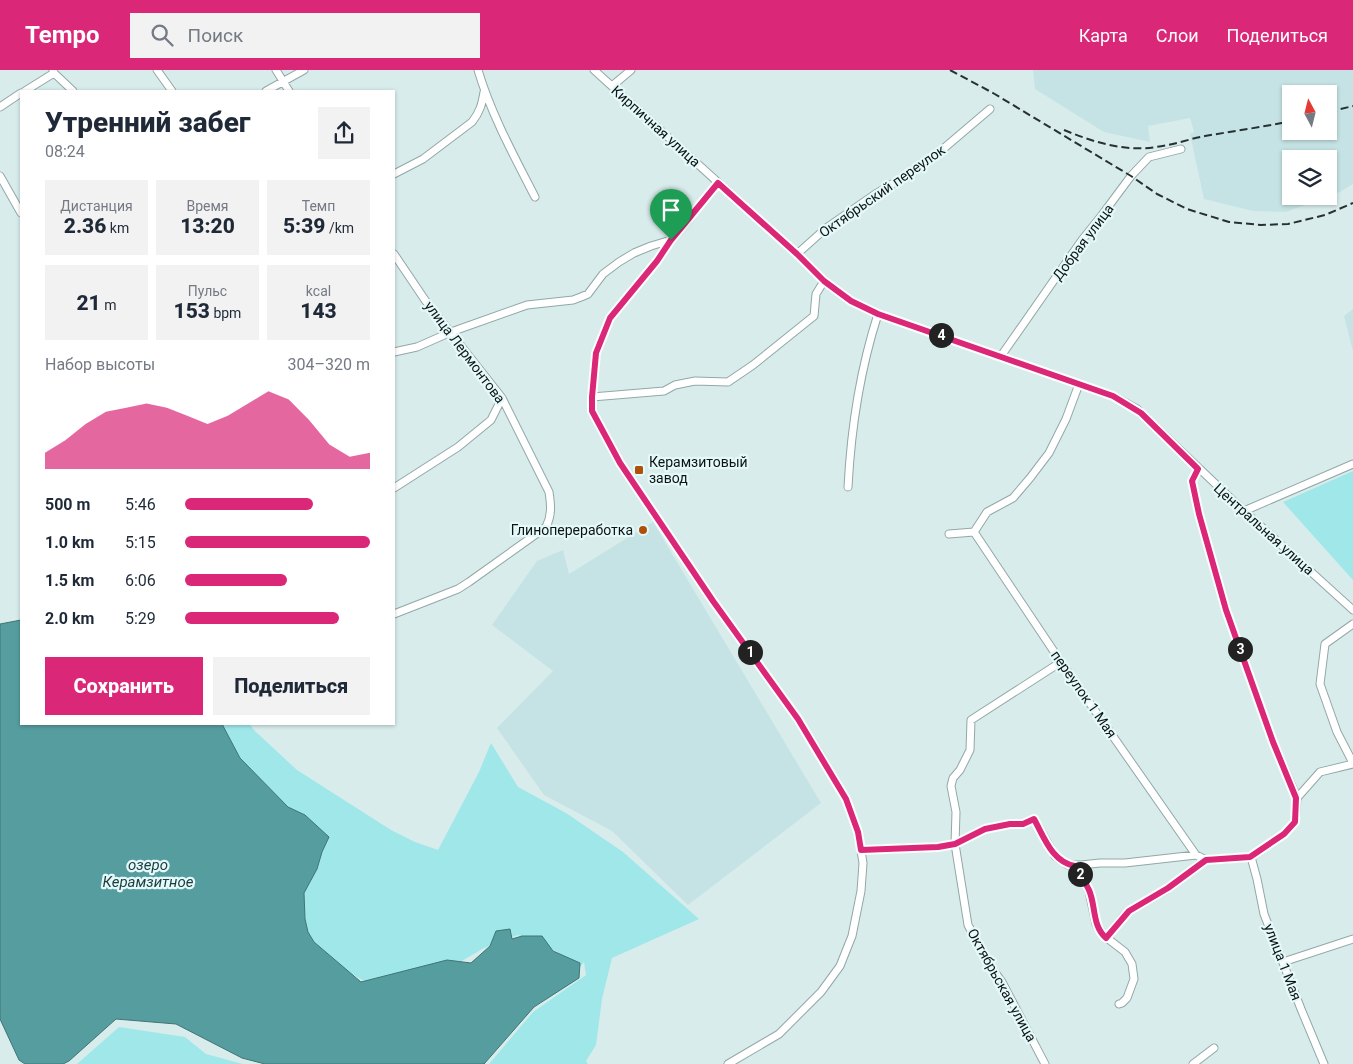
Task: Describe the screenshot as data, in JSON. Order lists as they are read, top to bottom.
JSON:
{
  "streets": {
    "street": [
      "Кирпичная улица",
      "Октябрьский переулок",
      "Добрая улица",
      "улица Лермонтова",
      "Центральная улица",
      "переулок 1 Мая",
      "улица 1 Мая",
      "Октябрьская улица"
    ]
  },
  "crossings": [
    ["Кирпичная улица", "Центральная улица"],
    ["Октябрьский переулок", "Центральная улица"],
    ["Добрая улица", "Центральная улица"],
    ["переулок 1 Мая", "Октябрьская улица"]
  ],
  "water": ["озеро Керамзитное"],
  "places": {
    "transit": ["Керамзитовый завод"],
    "other": ["Глинопереработка"]
  },
  "north": "top",
  "page": {
    "header": "Tempo",
    "search": "Поиск",
    "nav": ["Карта", "Слои", "Поделиться"],
    "heading": ["Утренний забег", "08:24"],
    "stats": [
      ["Дистанция", "2.36 km"],
      ["Время", "13:20"],
      ["Темп", "5:39 /km"],
      ["21 m"],
      ["Пульс", "153 bpm"],
      ["kcal", "143"]
    ],
    "pins": [
      "4",
      "3",
      "1",
      "2"
    ],
    "chart": ["Набор высоты", "304–320 m"],
    "list": [
      {
        "name": "500 m",
        "note": "5:46"
      },
      {
        "name": "1.0 km",
        "note": "5:15"
      },
      {
        "name": "1.5 km",
        "note": "6:06"
      },
      {
        "name": "2.0 km",
        "note": "5:29"
      }
    ],
    "buttons": ["Сохранить", "Поделиться"]
  }
}
